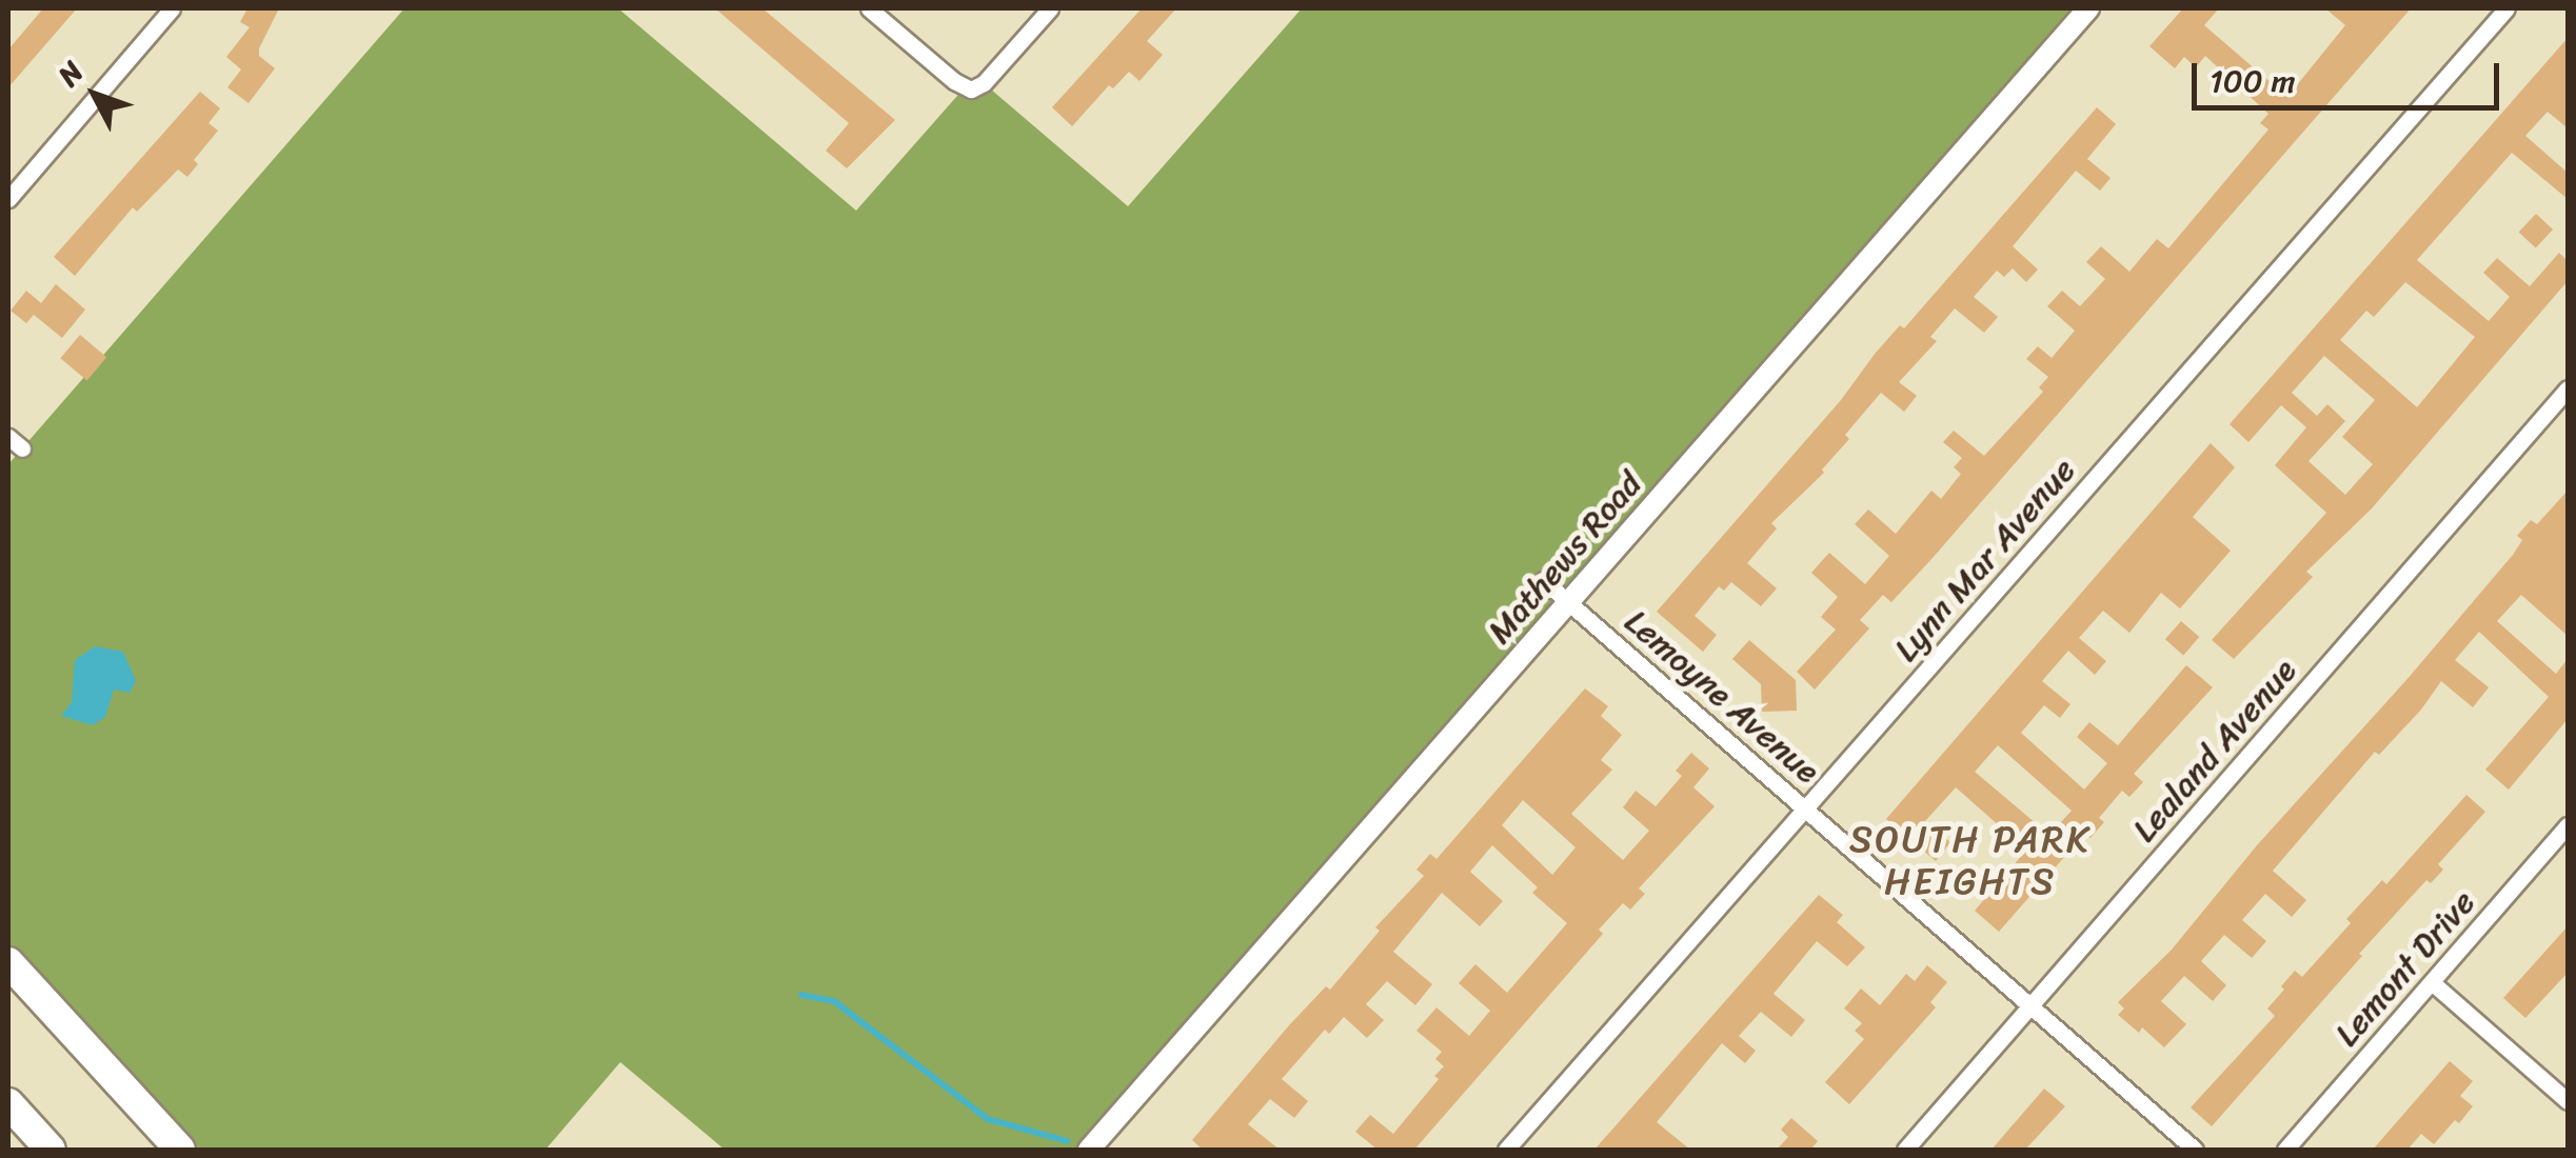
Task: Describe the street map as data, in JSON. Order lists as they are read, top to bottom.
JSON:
{
  "streets": {
    "street": [
      "Mathews Road",
      "Lynn Mar Avenue",
      "Lemoyne Avenue",
      "Lealand Avenue",
      "Lemont Drive"
    ]
  },
  "crossings": [
    ["Mathews Road", "Lemoyne Avenue"],
    ["Lynn Mar Avenue", "Lemoyne Avenue"],
    ["Lemoyne Avenue", "Lealand Avenue"]
  ],
  "districts": ["SOUTH PARK HEIGHTS"],
  "scale_bar": "100 m",
  "north": "top left"
}
